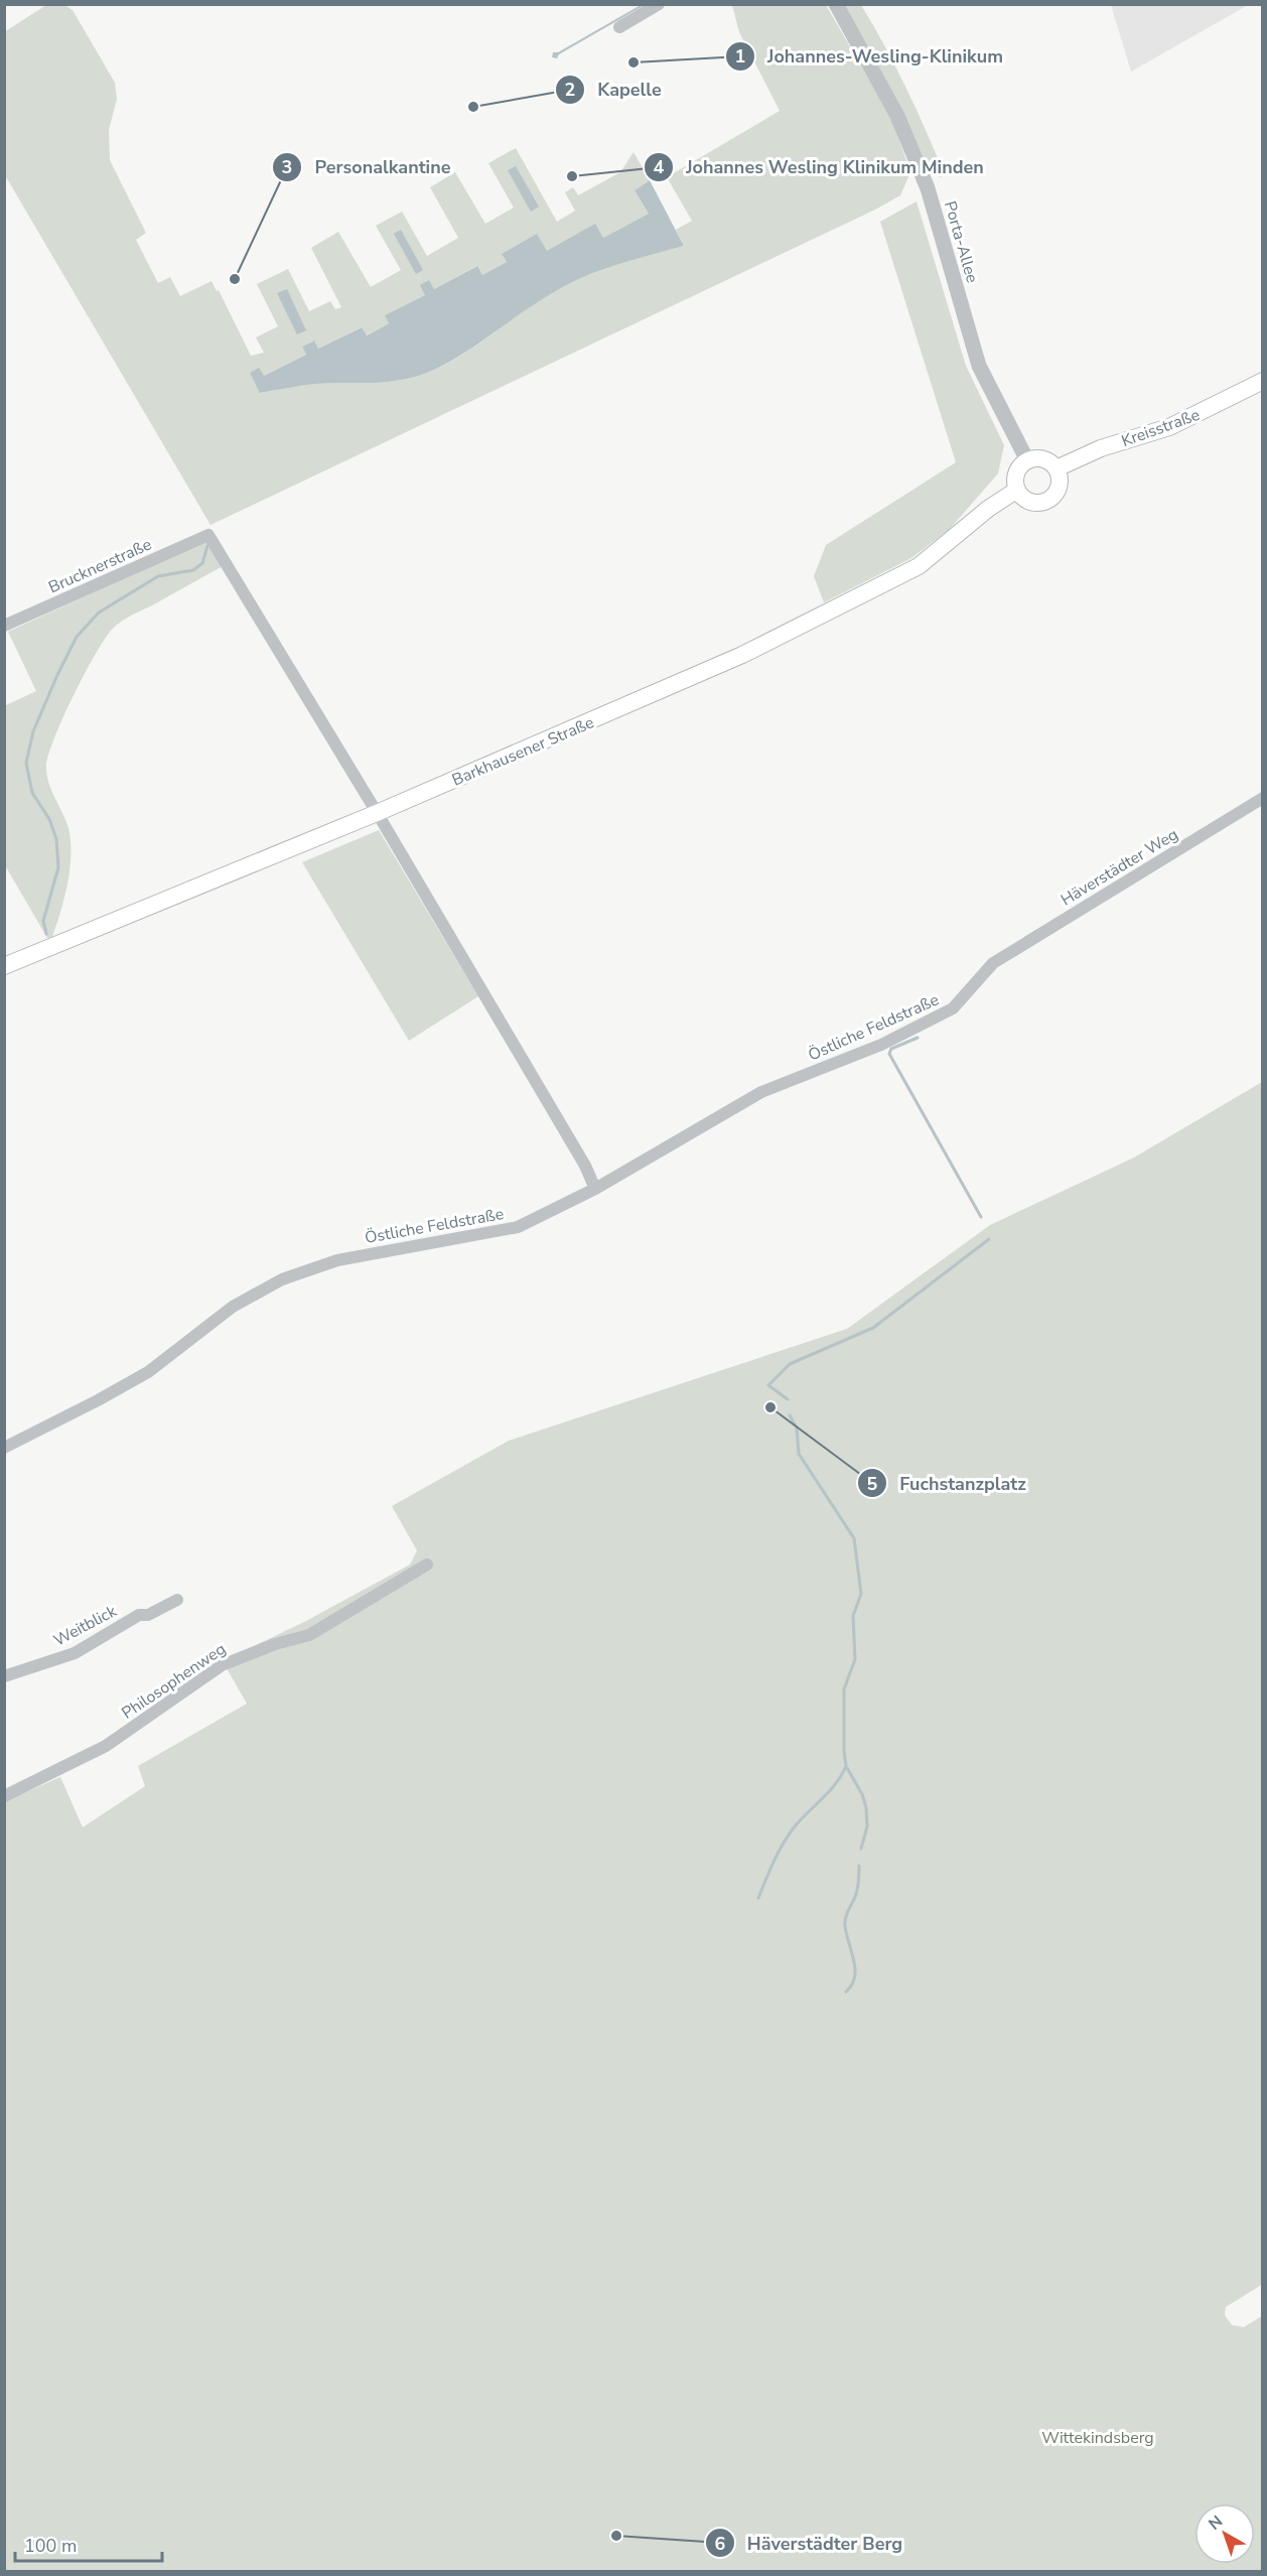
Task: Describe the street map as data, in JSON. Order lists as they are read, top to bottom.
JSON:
{
  "streets": {
    "main road": ["Kreisstraße", "Barkhausener Straße"],
    "street": [
      "Porta-Allee",
      "Brucknerstraße",
      "Häverstädter Weg",
      "Östliche Feldstraße",
      "Weitblick",
      "Philosophenweg"
    ]
  },
  "crossings": [
    ["Porta-Allee", "Kreisstraße"],
    ["Porta-Allee", "Barkhausener Straße"],
    ["Kreisstraße", "Barkhausener Straße"],
    ["Brucknerstraße", "Barkhausener Straße"],
    ["Häverstädter Weg", "Östliche Feldstraße"]
  ],
  "parks": ["Wittekindsberg"],
  "places": [
    "Johannes-Wesling-Klinikum",
    "Kapelle",
    "Johannes Wesling Klinikum Minden",
    "Personalkantine",
    "Fuchstanzplatz",
    "Häverstädter Berg"
  ],
  "scale_bar": "100 m",
  "north": "top left"
}
